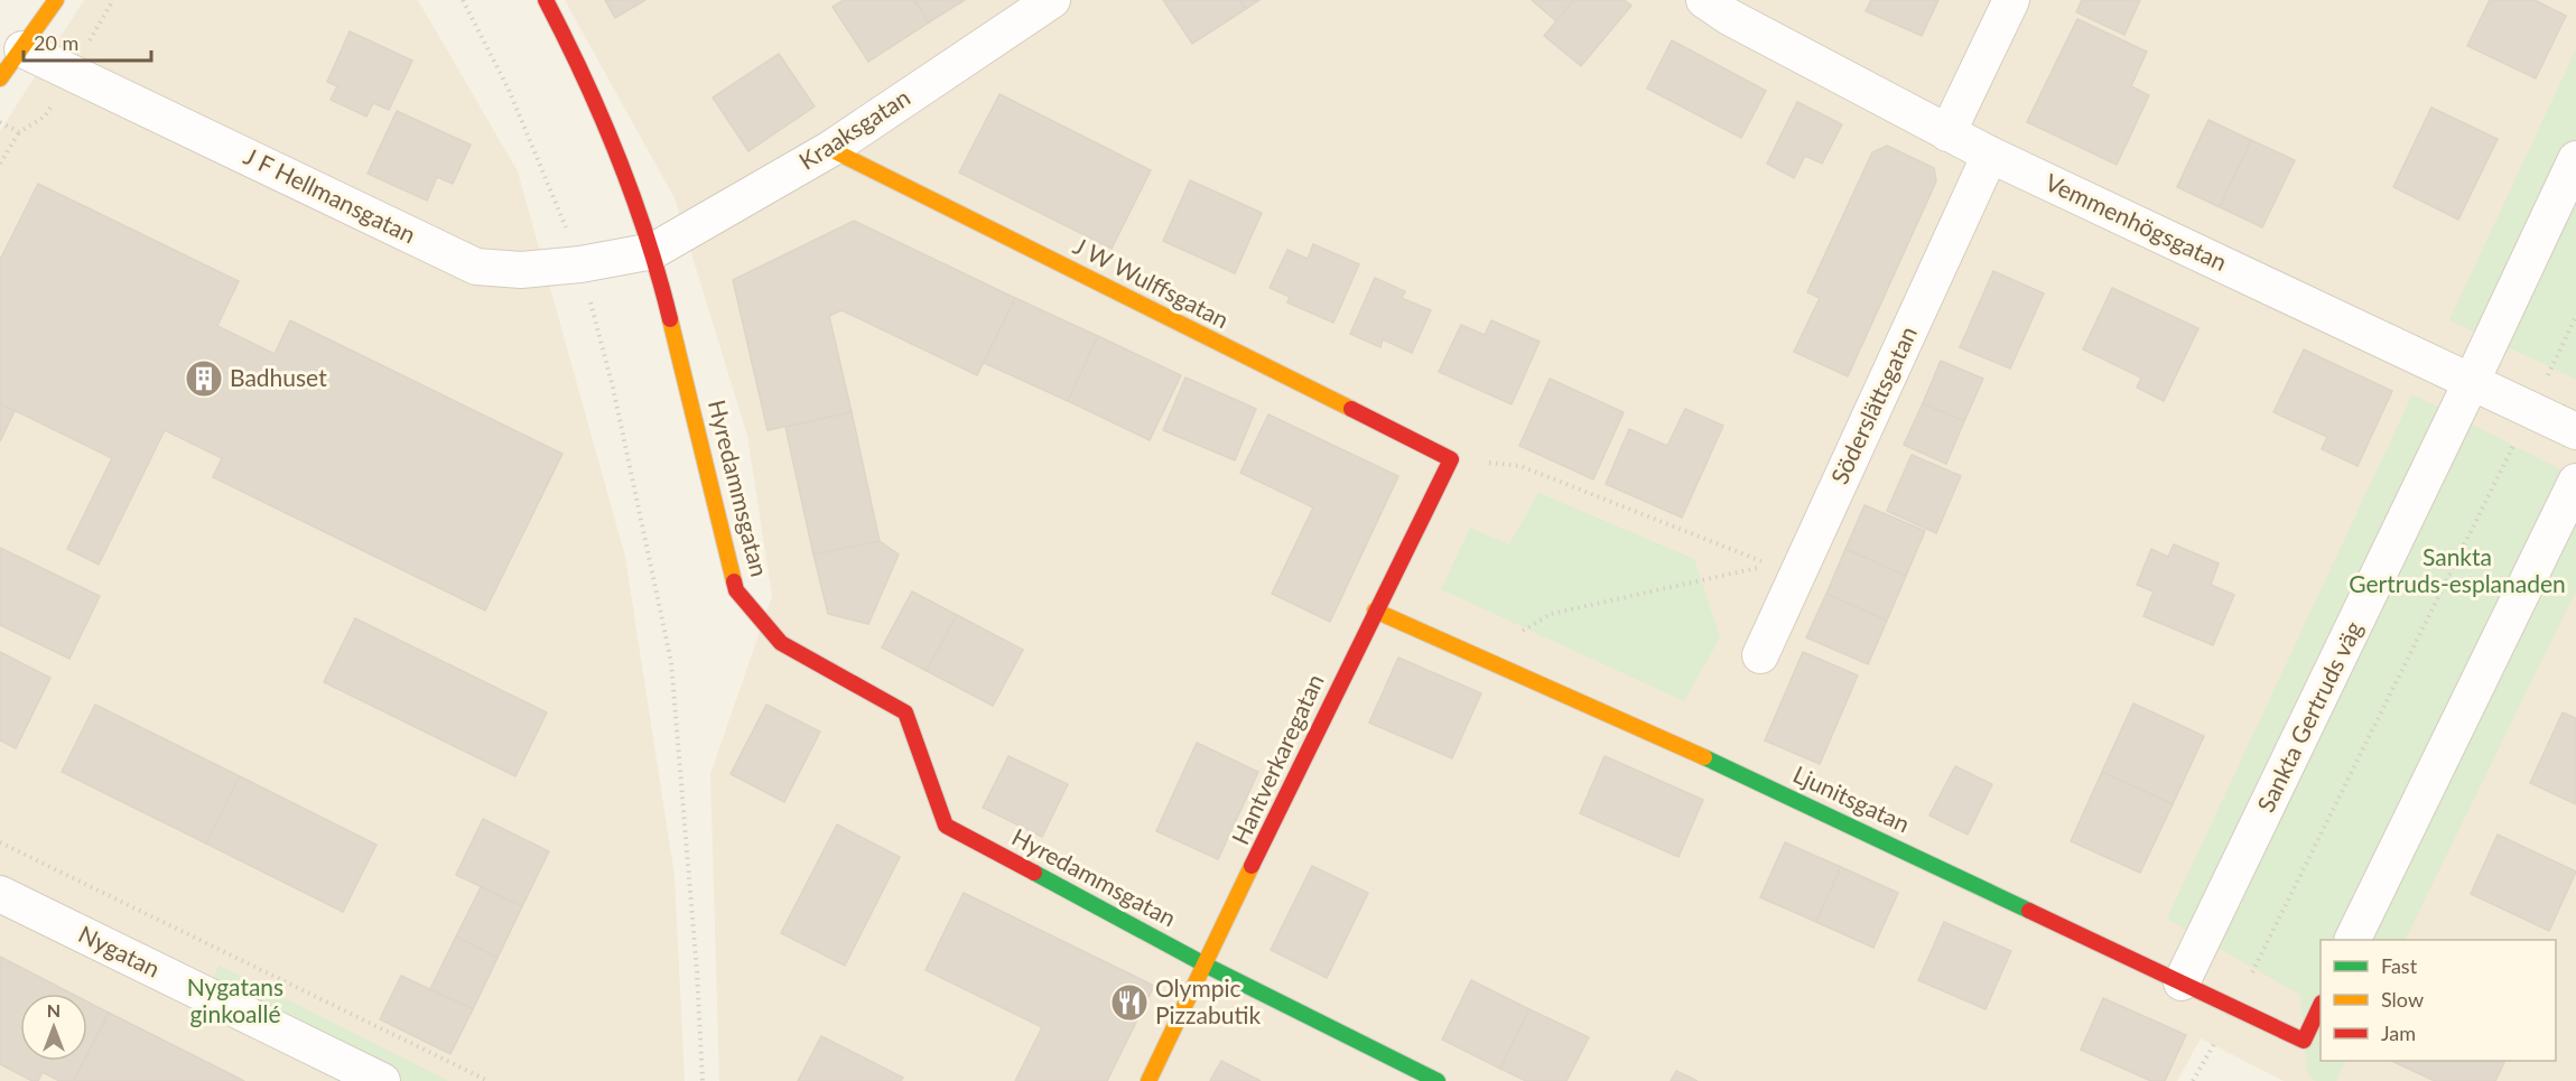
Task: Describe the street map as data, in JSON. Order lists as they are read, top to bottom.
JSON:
{
  "streets": {
    "street": [
      "Kraaksgatan",
      "J F Hellmansgatan",
      "Vemmenhögsgatan",
      "J W Wulffsgatan",
      "Söderslättsgatan",
      "Hyredammsgatan",
      "Sankta Gertruds väg",
      "Hantverkaregatan",
      "Ljunitsgatan",
      "Nygatan"
    ]
  },
  "crossings": [
    ["Kraaksgatan", "J F Hellmansgatan"],
    ["Kraaksgatan", "J W Wulffsgatan"],
    ["Kraaksgatan", "Hyredammsgatan"],
    ["J F Hellmansgatan", "Hyredammsgatan"],
    ["Vemmenhögsgatan", "Söderslättsgatan"],
    ["Vemmenhögsgatan", "Sankta Gertruds väg"],
    ["J W Wulffsgatan", "Hantverkaregatan"],
    ["Hyredammsgatan", "Hantverkaregatan"],
    ["Sankta Gertruds väg", "Ljunitsgatan"],
    ["Hantverkaregatan", "Ljunitsgatan"]
  ],
  "parks": ["Sankta Gertruds-esplanaden", "Nygatans ginkoallé"],
  "places": {
    "building": ["Badhuset"],
    "restaurant": ["Olympic Pizzabutik"]
  },
  "legend": ["Fast", "Slow", "Jam"],
  "scale_bar": "20 m",
  "north": "top"
}
